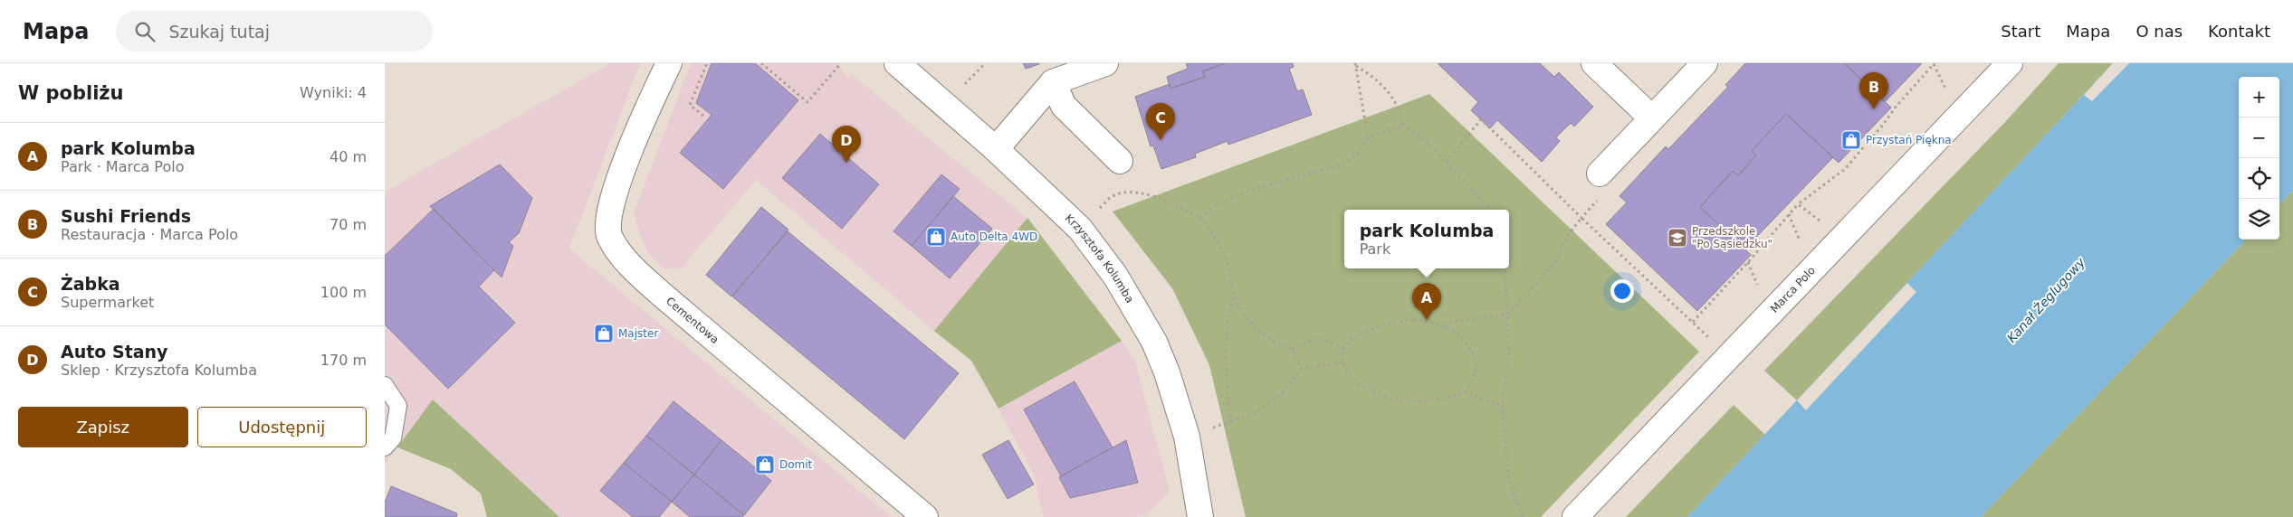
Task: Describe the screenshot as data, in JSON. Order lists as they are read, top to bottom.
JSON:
{
  "streets": {
    "street": ["Krzysztofa Kolumba", "Marca Polo", "Cementowa"]
  },
  "water": ["Kanał Żeglugowy"],
  "places": {
    "shop": [
      "Przystań Piękna",
      "Auto Delta 4WD",
      "Majster",
      "Domit"
    ],
    "school or university": ["Przedszkole \"Po Sąsiedzku\""]
  },
  "page": {
    "header": "Mapa",
    "search": "Szukaj tutaj",
    "nav": [
      "Start",
      "Mapa",
      "O nas",
      "Kontakt"
    ],
    "heading": ["W pobliżu", "Wyniki: 4"],
    "pins": [
      "B",
      "C",
      "D",
      "A"
    ],
    "map_buttons": ["+", "−"],
    "list": [
      {
        "mark": "A",
        "name": "park Kolumba",
        "note": "Park · Marca Polo",
        "value": "40 m"
      },
      {
        "mark": "B",
        "name": "Sushi Friends",
        "note": "Restauracja · Marca Polo",
        "value": "70 m"
      },
      {
        "mark": "C",
        "name": "Żabka",
        "note": "Supermarket",
        "value": "100 m"
      },
      {
        "mark": "D",
        "name": "Auto Stany",
        "note": "Sklep · Krzysztofa Kolumba",
        "value": "170 m"
      }
    ],
    "popup": ["park Kolumba", "Park"],
    "buttons": ["Zapisz", "Udostępnij"]
  }
}
